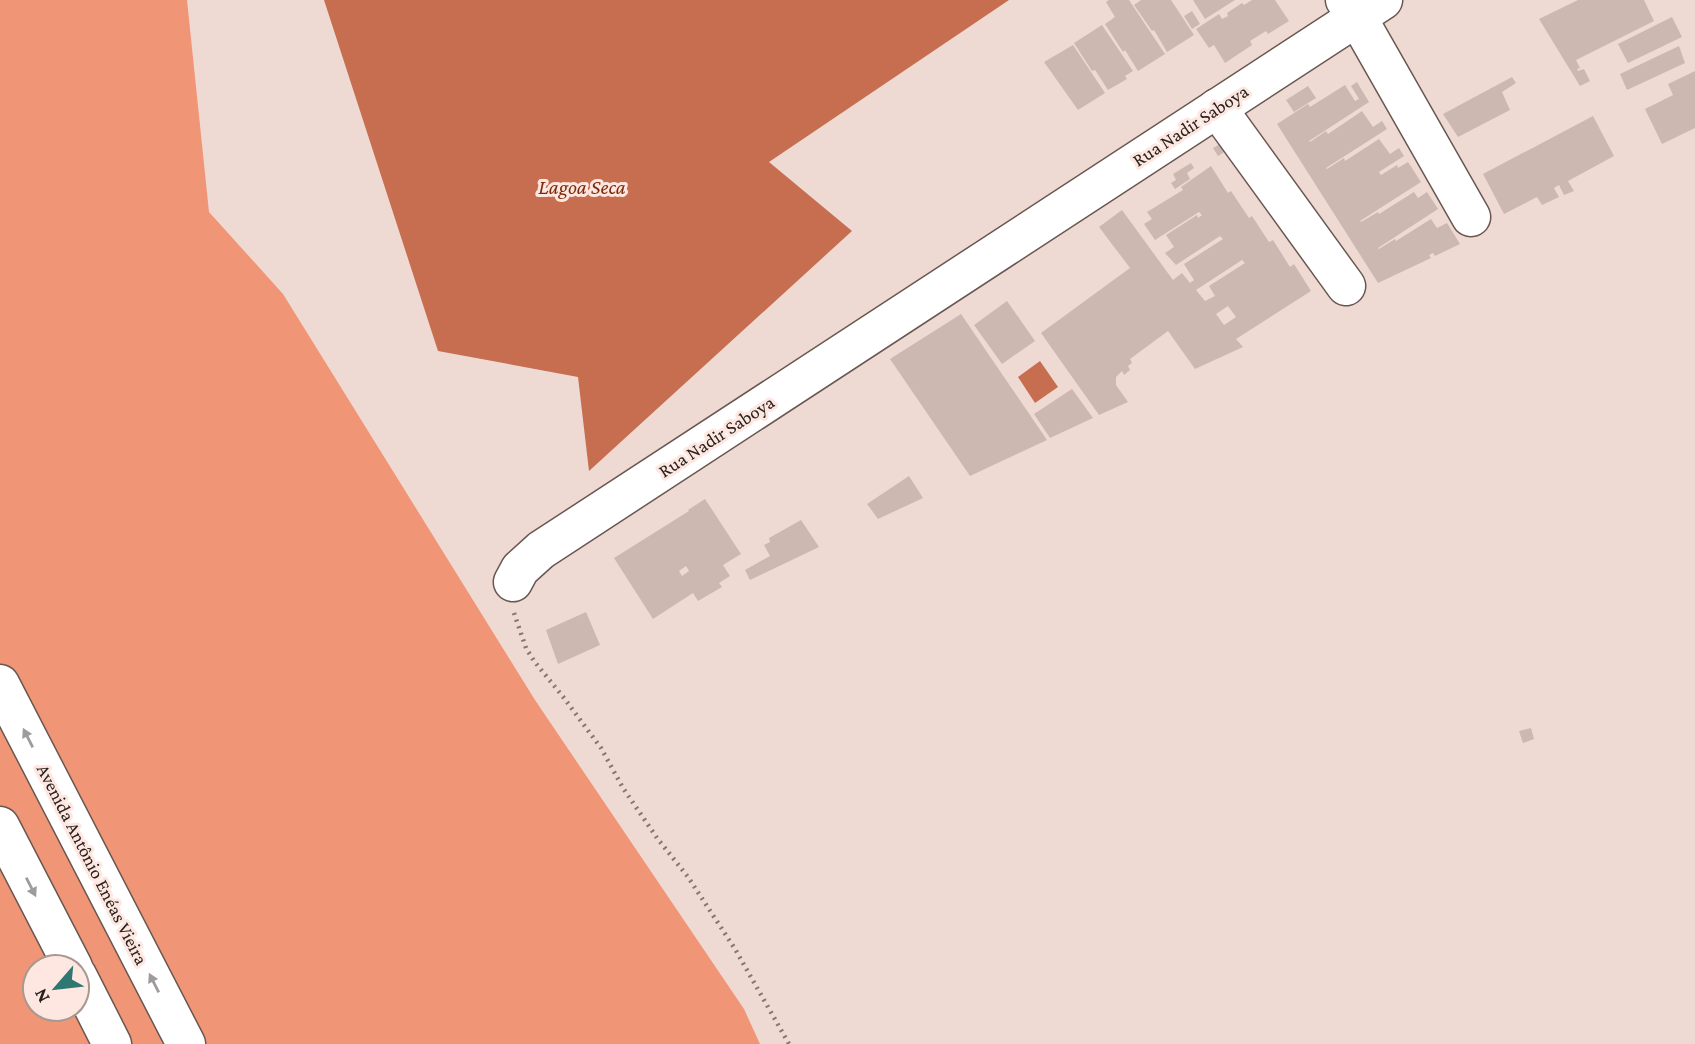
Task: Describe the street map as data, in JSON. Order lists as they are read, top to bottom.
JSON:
{
  "streets": {
    "street": ["Rua Nadir Saboya", "Avenida Antônio Enéas Vieira"]
  },
  "water": ["Lagoa Seca"],
  "north": "bottom left"
}
